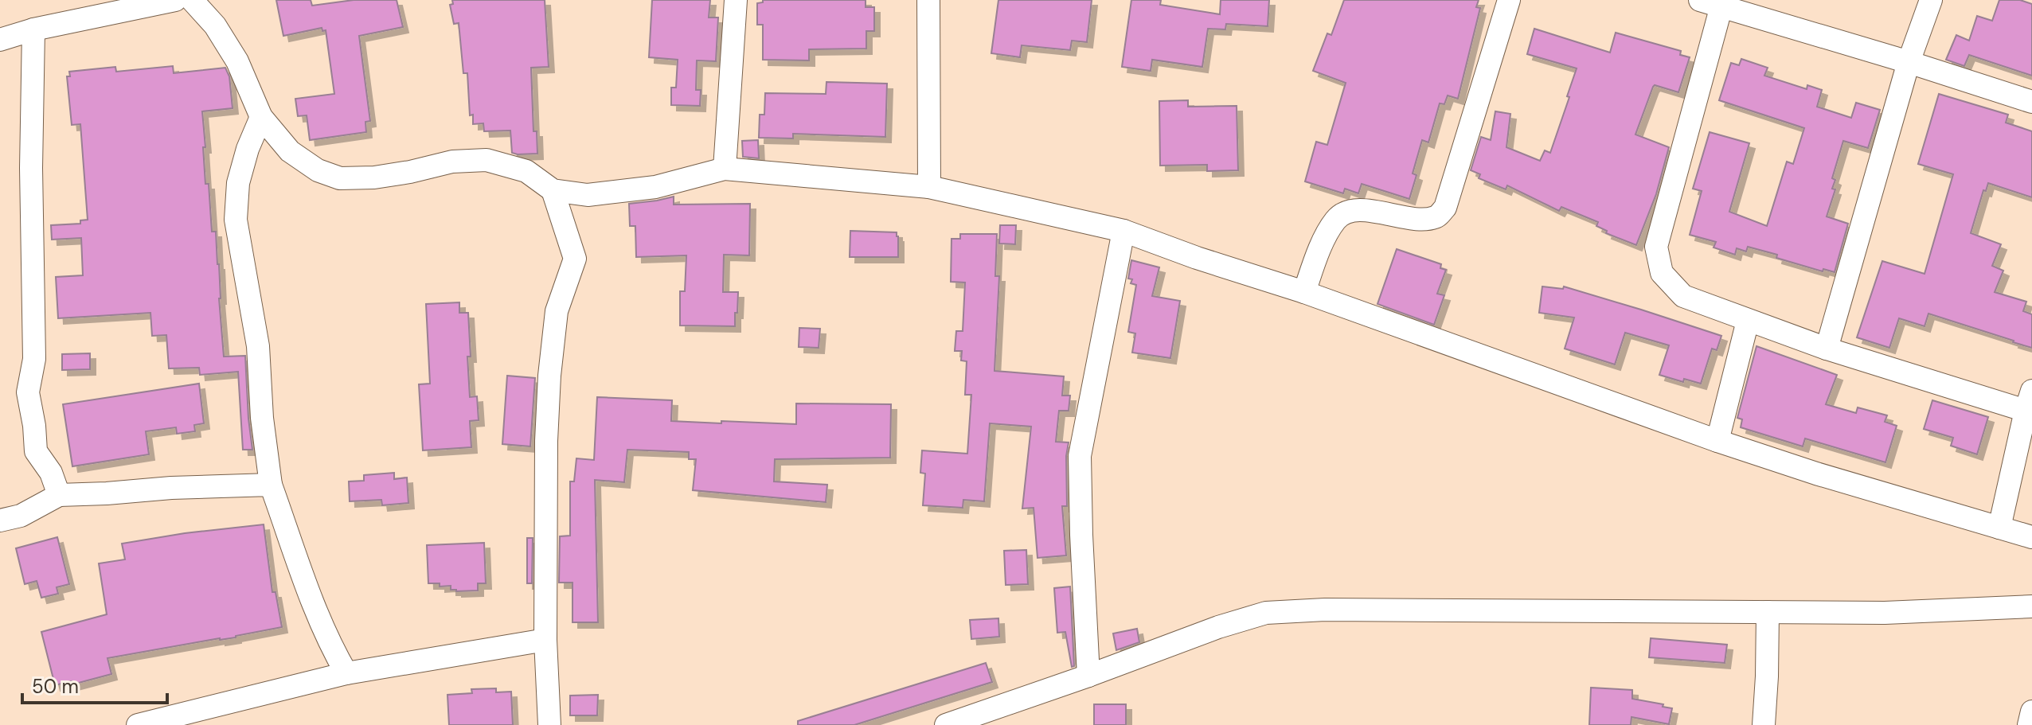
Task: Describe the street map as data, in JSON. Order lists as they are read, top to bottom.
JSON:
{
  "scale_bar": "50 m"
}
